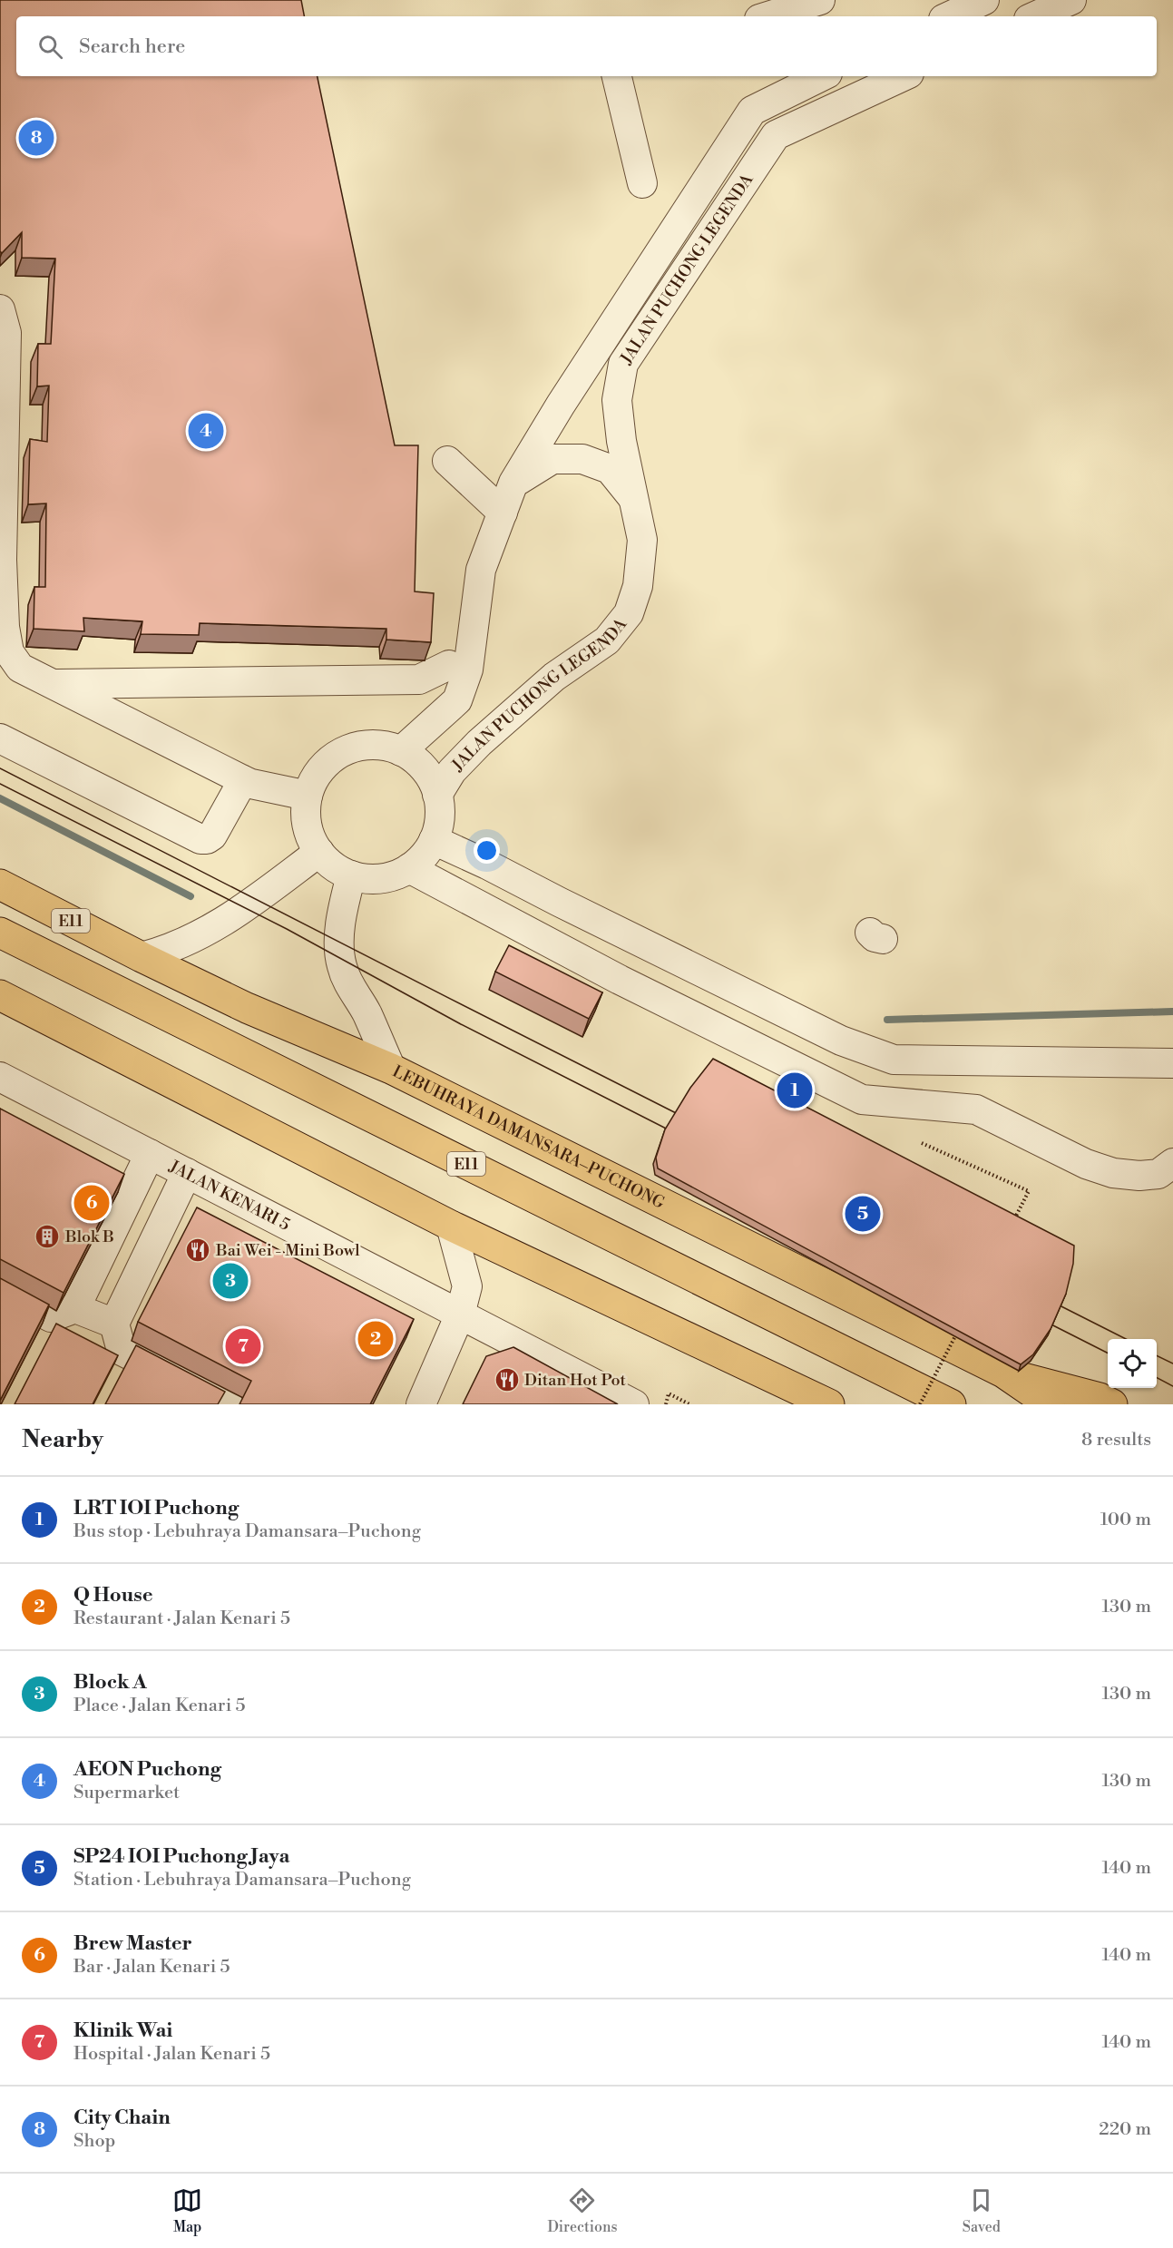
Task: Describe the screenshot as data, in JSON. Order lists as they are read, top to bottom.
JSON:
{
  "streets": {
    "highway": ["E11", "LEBUHRAYA DAMANSARA–PUCHONG"],
    "street": ["JALAN PUCHONG LEGENDA", "JALAN KENARI 5"]
  },
  "places": {
    "building": ["Blok B"],
    "restaurant": ["Bai Wei - Mini Bowl", "Ditan Hot Pot"]
  },
  "page": {
    "search": "Search here",
    "pins": [
      "8",
      "4",
      "1",
      "6",
      "5",
      "3",
      "2",
      "7"
    ],
    "heading": ["Nearby", "8 results"],
    "list": [
      {
        "mark": "1",
        "name": "LRT IOI Puchong",
        "note": "Bus stop · Lebuhraya Damansara–Puchong",
        "value": "100 m"
      },
      {
        "mark": "2",
        "name": "Q House",
        "note": "Restaurant · Jalan Kenari 5",
        "value": "130 m"
      },
      {
        "mark": "3",
        "name": "Block A",
        "note": "Place · Jalan Kenari 5",
        "value": "130 m"
      },
      {
        "mark": "4",
        "name": "AEON Puchong",
        "note": "Supermarket",
        "value": "130 m"
      },
      {
        "mark": "5",
        "name": "SP24 IOI Puchong Jaya",
        "note": "Station · Lebuhraya Damansara–Puchong",
        "value": "140 m"
      },
      {
        "mark": "6",
        "name": "Brew Master",
        "note": "Bar · Jalan Kenari 5",
        "value": "140 m"
      },
      {
        "mark": "7",
        "name": "Klinik Wai",
        "note": "Hospital · Jalan Kenari 5",
        "value": "140 m"
      },
      {
        "mark": "8",
        "name": "City Chain",
        "note": "Shop",
        "value": "220 m"
      }
    ],
    "nav": ["Map", "Directions", "Saved"]
  }
}
